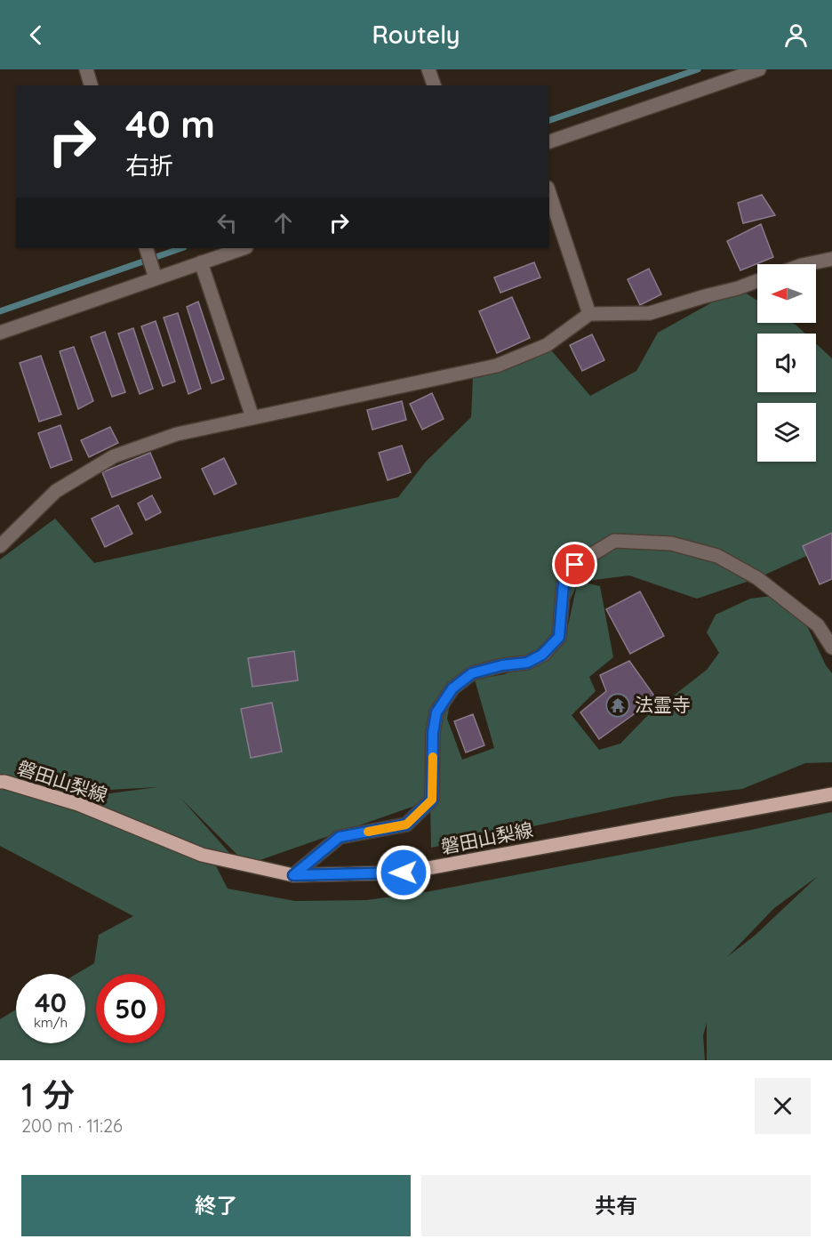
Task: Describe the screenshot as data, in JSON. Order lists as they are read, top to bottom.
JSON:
{
  "streets": {
    "main road": ["磐田山梨線"]
  },
  "places": {
    "temple": ["法霊寺"]
  },
  "north": "left",
  "page": {
    "header": "Routely",
    "turn": ["40 m", "右折"],
    "speed": "40 km/h",
    "limit": "50",
    "heading": ["1 分", "200 m · 11:26"],
    "buttons": ["終了", "共有"]
  }
}
